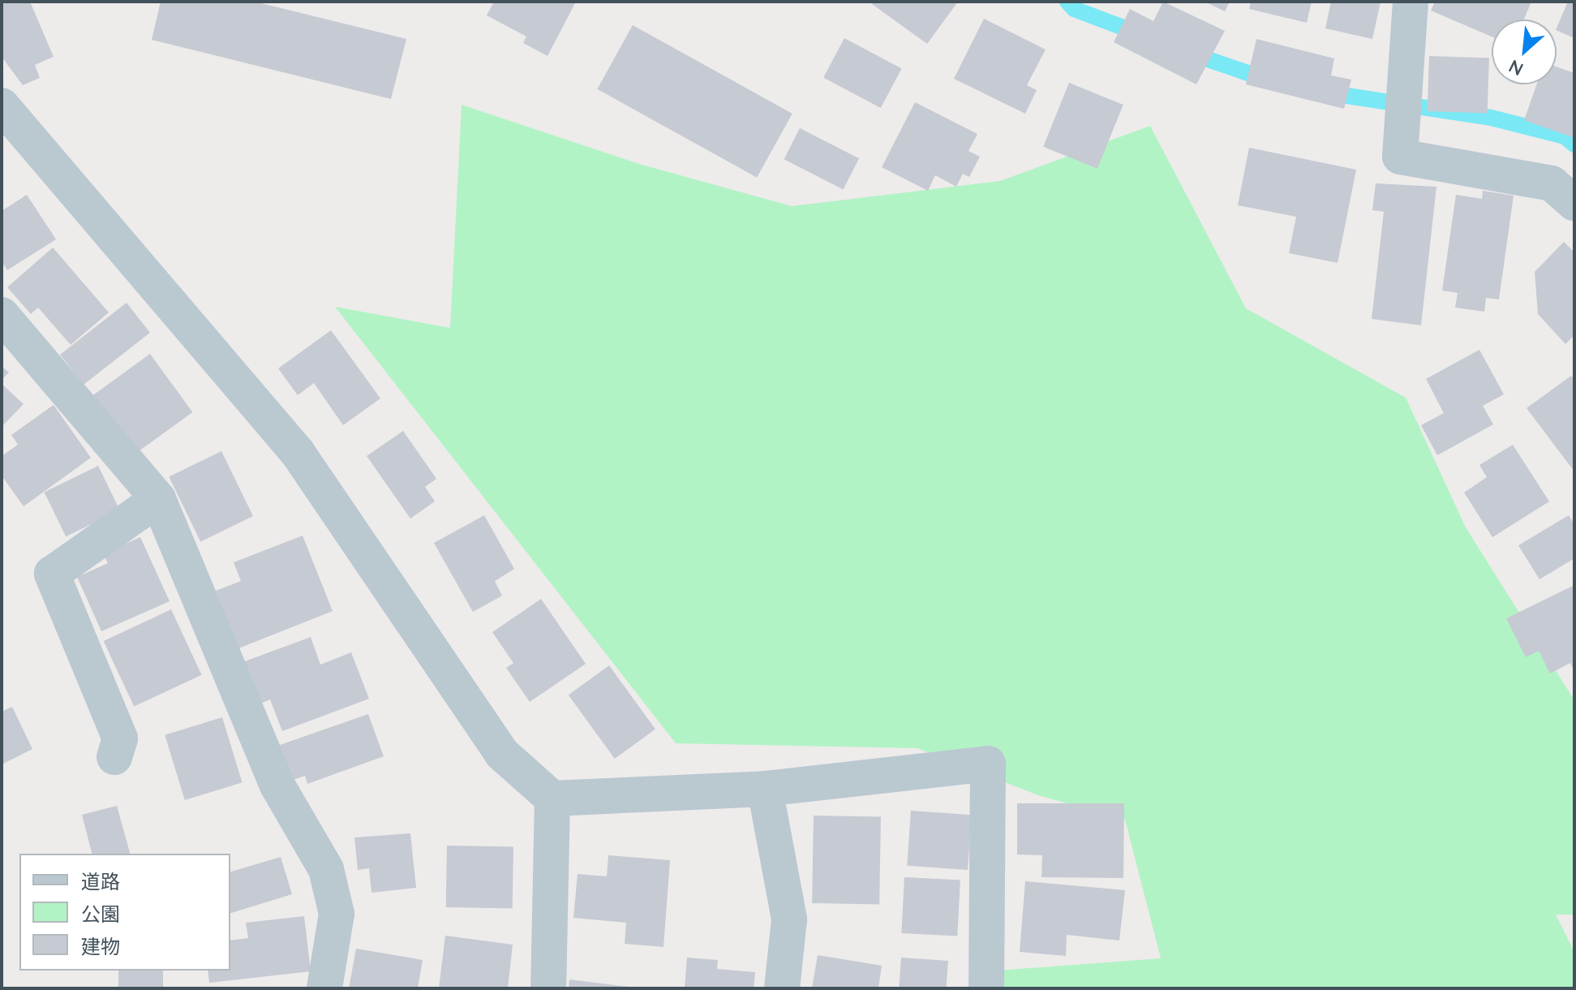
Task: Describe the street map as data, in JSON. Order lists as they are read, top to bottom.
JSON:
{
  "legend": ["道路", "公園", "建物"],
  "north": "bottom left"
}
